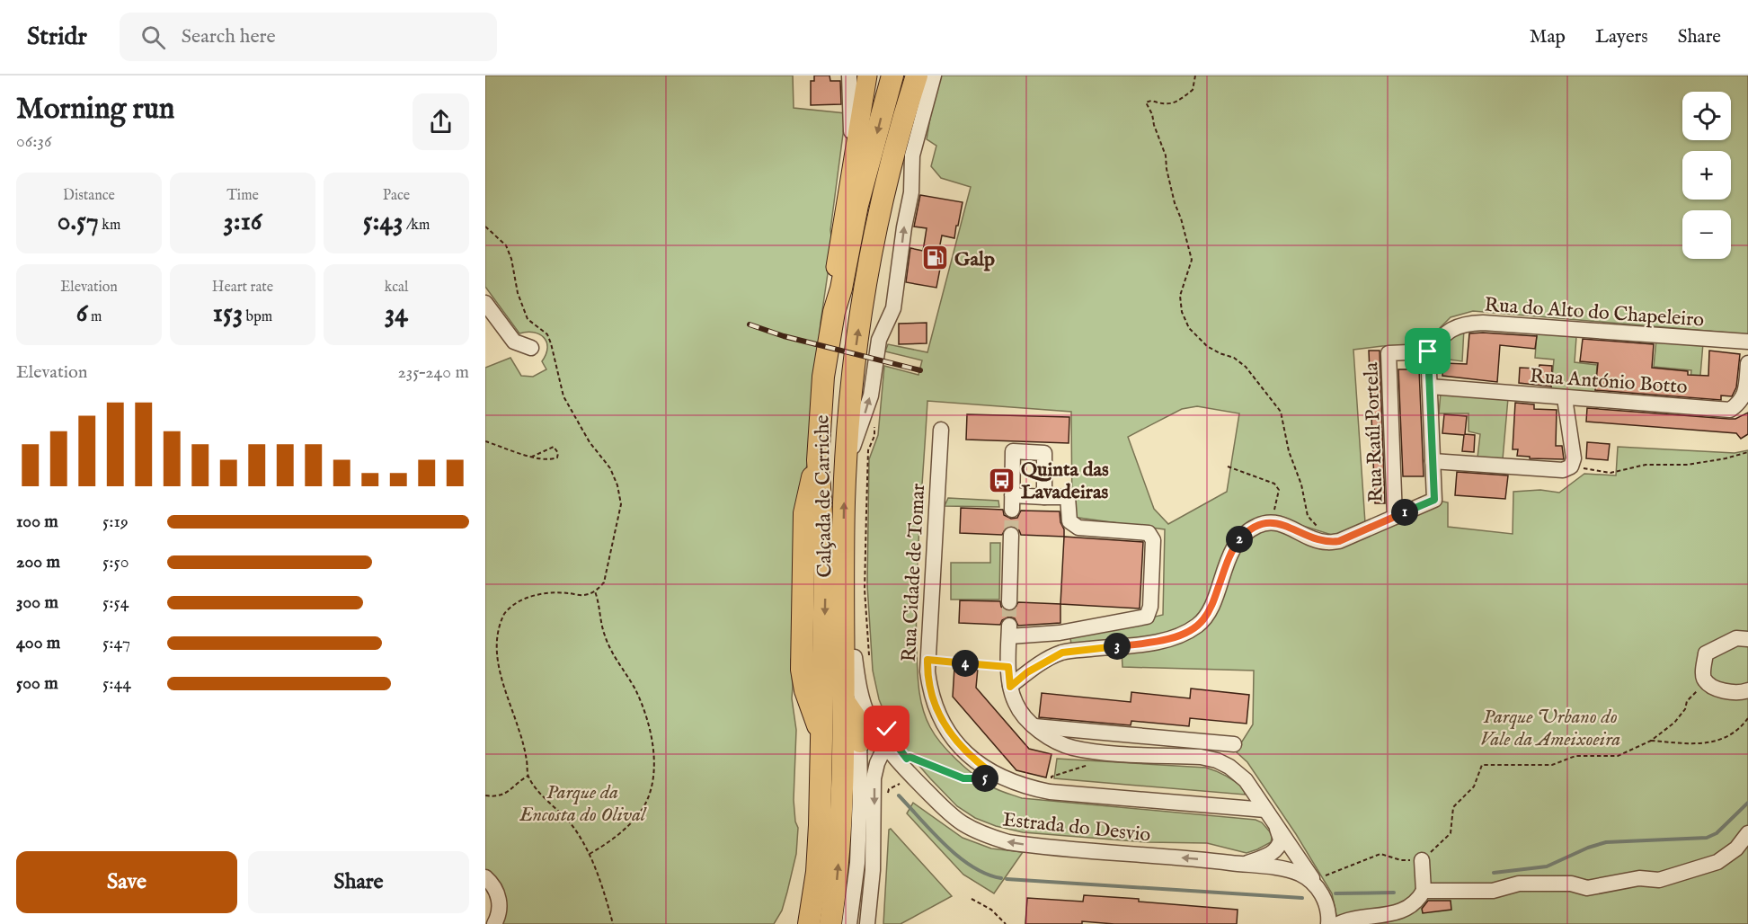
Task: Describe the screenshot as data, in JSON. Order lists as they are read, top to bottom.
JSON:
{
  "streets": {
    "highway": ["Calçada de Carriche"],
    "street": [
      "Rua do Alto do Chapeleiro",
      "Rua António Botto",
      "Rua Raúl Portela",
      "Rua Cidade de Tomar",
      "Estrada do Desvio"
    ]
  },
  "crossings": [
    ["Rua do Alto do Chapeleiro", "Rua Raúl Portela"]
  ],
  "parks": ["Parque Urbano do Vale da Ameixoeira", "Parque da Encosta do Olival"],
  "places": {
    "fuel station": ["Galp"],
    "bus stop": ["Quinta das Lavadeiras"]
  },
  "page": {
    "header": "Stridr",
    "search": "Search here",
    "nav": ["Map", "Layers", "Share"],
    "heading": ["Morning run", "06:36"],
    "map_buttons": ["+", "−"],
    "stats": [
      ["Distance", "0.57 km"],
      ["Time", "3:16"],
      ["Pace", "5:43 /km"],
      ["Elevation", "6 m"],
      ["Heart rate", "153 bpm"],
      ["kcal", "34"]
    ],
    "chart": ["Elevation", "235–240 m"],
    "pins": [
      "1",
      "2",
      "3",
      "4",
      "5"
    ],
    "list": [
      {
        "name": "100 m",
        "note": "5:19"
      },
      {
        "name": "200 m",
        "note": "5:50"
      },
      {
        "name": "300 m",
        "note": "5:54"
      },
      {
        "name": "400 m",
        "note": "5:47"
      },
      {
        "name": "500 m",
        "note": "5:44"
      }
    ],
    "buttons": ["Save", "Share"]
  }
}
